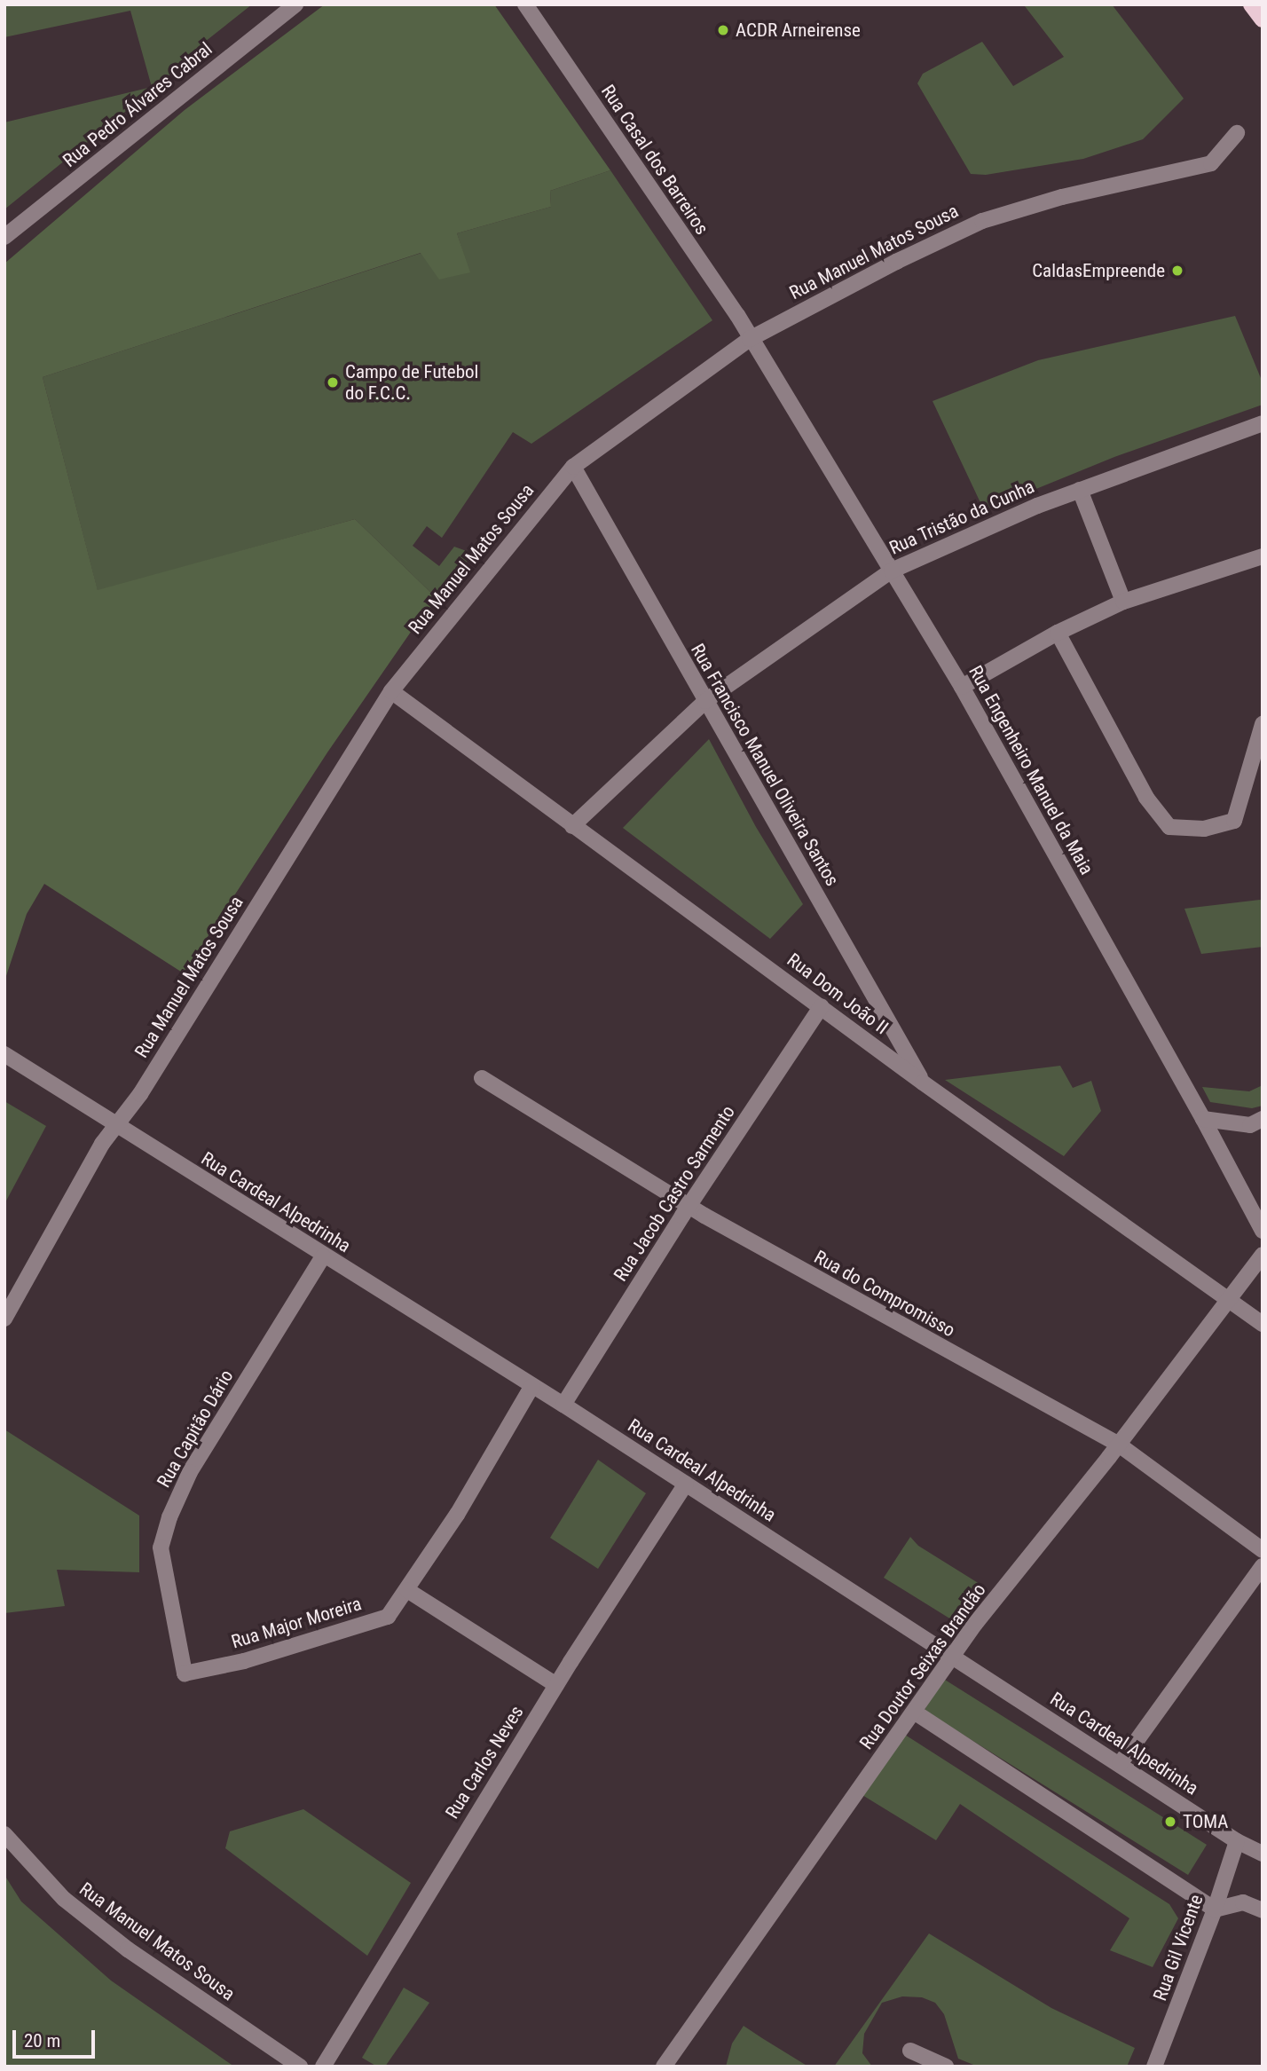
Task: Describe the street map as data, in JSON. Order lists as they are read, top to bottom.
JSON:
{
  "streets": {
    "street": [
      "Rua Pedro Álvares Cabral",
      "Rua Casal dos Barreiros",
      "Rua Manuel Matos Sousa",
      "Rua Tristão da Cunha",
      "Rua Francisco Manuel Oliveira Santos",
      "Rua Engenheiro Manuel da Maia",
      "Rua Dom João II",
      "Rua Jacob Castro Sarmento",
      "Rua Cardeal Alpedrinha",
      "Rua do Compromisso",
      "Rua Capitão Dário",
      "Rua Major Moreira",
      "Rua Doutor Seixas Brandão",
      "Rua Carlos Neves",
      "Rua Gil Vicente"
    ]
  },
  "crossings": [
    ["Rua Casal dos Barreiros", "Rua Manuel Matos Sousa"],
    ["Rua Casal dos Barreiros", "Rua Engenheiro Manuel da Maia"],
    ["Rua Manuel Matos Sousa", "Rua Francisco Manuel Oliveira Santos"],
    ["Rua Manuel Matos Sousa", "Rua Engenheiro Manuel da Maia"],
    ["Rua Manuel Matos Sousa", "Rua Dom João II"],
    ["Rua Manuel Matos Sousa", "Rua Cardeal Alpedrinha"],
    ["Rua Tristão da Cunha", "Rua Francisco Manuel Oliveira Santos"],
    ["Rua Tristão da Cunha", "Rua Engenheiro Manuel da Maia"],
    ["Rua Tristão da Cunha", "Rua Dom João II"],
    ["Rua Francisco Manuel Oliveira Santos", "Rua Dom João II"],
    ["Rua Dom João II", "Rua Jacob Castro Sarmento"],
    ["Rua Dom João II", "Rua Doutor Seixas Brandão"],
    ["Rua Jacob Castro Sarmento", "Rua Cardeal Alpedrinha"],
    ["Rua Jacob Castro Sarmento", "Rua do Compromisso"],
    ["Rua Cardeal Alpedrinha", "Rua Capitão Dário"],
    ["Rua Cardeal Alpedrinha", "Rua Major Moreira"],
    ["Rua Cardeal Alpedrinha", "Rua Doutor Seixas Brandão"],
    ["Rua Cardeal Alpedrinha", "Rua Carlos Neves"],
    ["Rua Cardeal Alpedrinha", "Rua Gil Vicente"],
    ["Rua do Compromisso", "Rua Doutor Seixas Brandão"],
    ["Rua Capitão Dário", "Rua Major Moreira"]
  ],
  "places": [
    "ACDR Arneirense",
    "CaldasEmpreende",
    "Campo de Futebol do F.C.C.",
    "TOMA"
  ],
  "scale_bar": "20 m"
}
